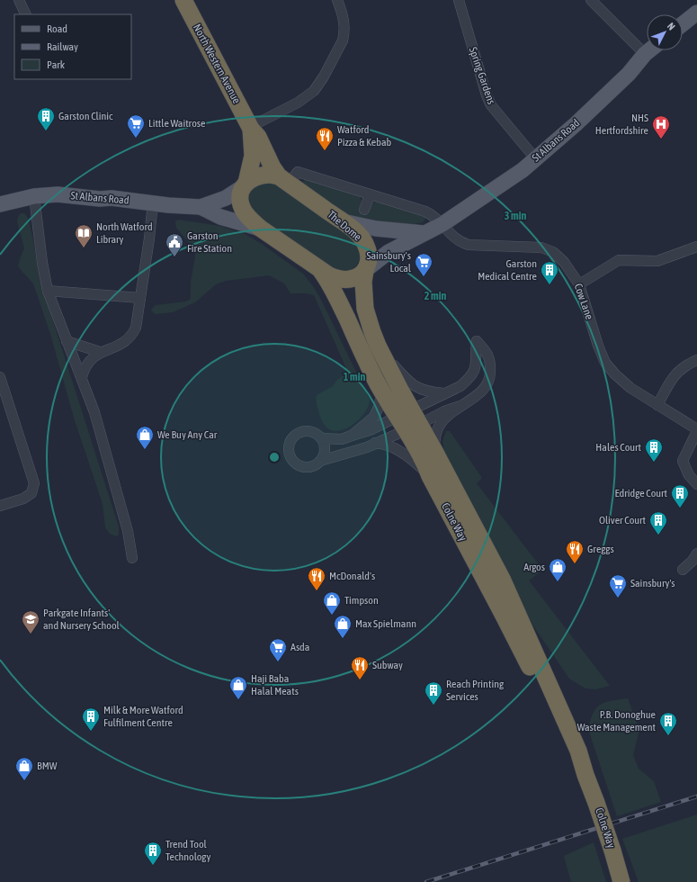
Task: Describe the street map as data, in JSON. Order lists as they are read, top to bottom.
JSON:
{
  "streets": {
    "highway": ["North Western Avenue", "The Dome", "Colne Way"],
    "main road": ["St Albans Road"],
    "street": ["Spring Gardens", "Cow Lane"]
  },
  "crossings": [
    ["North Western Avenue", "St Albans Road"],
    ["North Western Avenue", "The Dome"],
    ["Spring Gardens", "St Albans Road"],
    ["St Albans Road", "The Dome"],
    ["St Albans Road", "Cow Lane"],
    ["St Albans Road", "Colne Way"],
    ["The Dome", "Colne Way"]
  ],
  "places": {
    "building": [
      "Garston Clinic",
      "Garston Medical Centre",
      "Hales Court",
      "Edridge Court",
      "Oliver Court",
      "Reach Printing Services",
      "Milk & More Watford Fulfilment Centre",
      "P.B. Donoghue Waste Management",
      "Trend Tool Technology"
    ],
    "supermarket": [
      "Little Waitrose",
      "Sainsbury's Local",
      "Sainsbury's",
      "Asda"
    ],
    "hospital": ["NHS Hertfordshire"],
    "restaurant": [
      "Watford Pizza & Kebab",
      "Greggs",
      "McDonald's",
      "Subway"
    ],
    "library": ["North Watford Library"],
    "public building": ["Garston Fire Station"],
    "shop": [
      "We Buy Any Car",
      "Argos",
      "Timpson",
      "Max Spielmann",
      "Haji Baba Halal Meats",
      "BMW"
    ],
    "school or university": ["Parkgate Infants' and Nursery School"]
  },
  "legend": ["Road", "Railway", "Park"],
  "north": "top right",
  "rings": ["3 min", "2 min", "1 min"]
}
